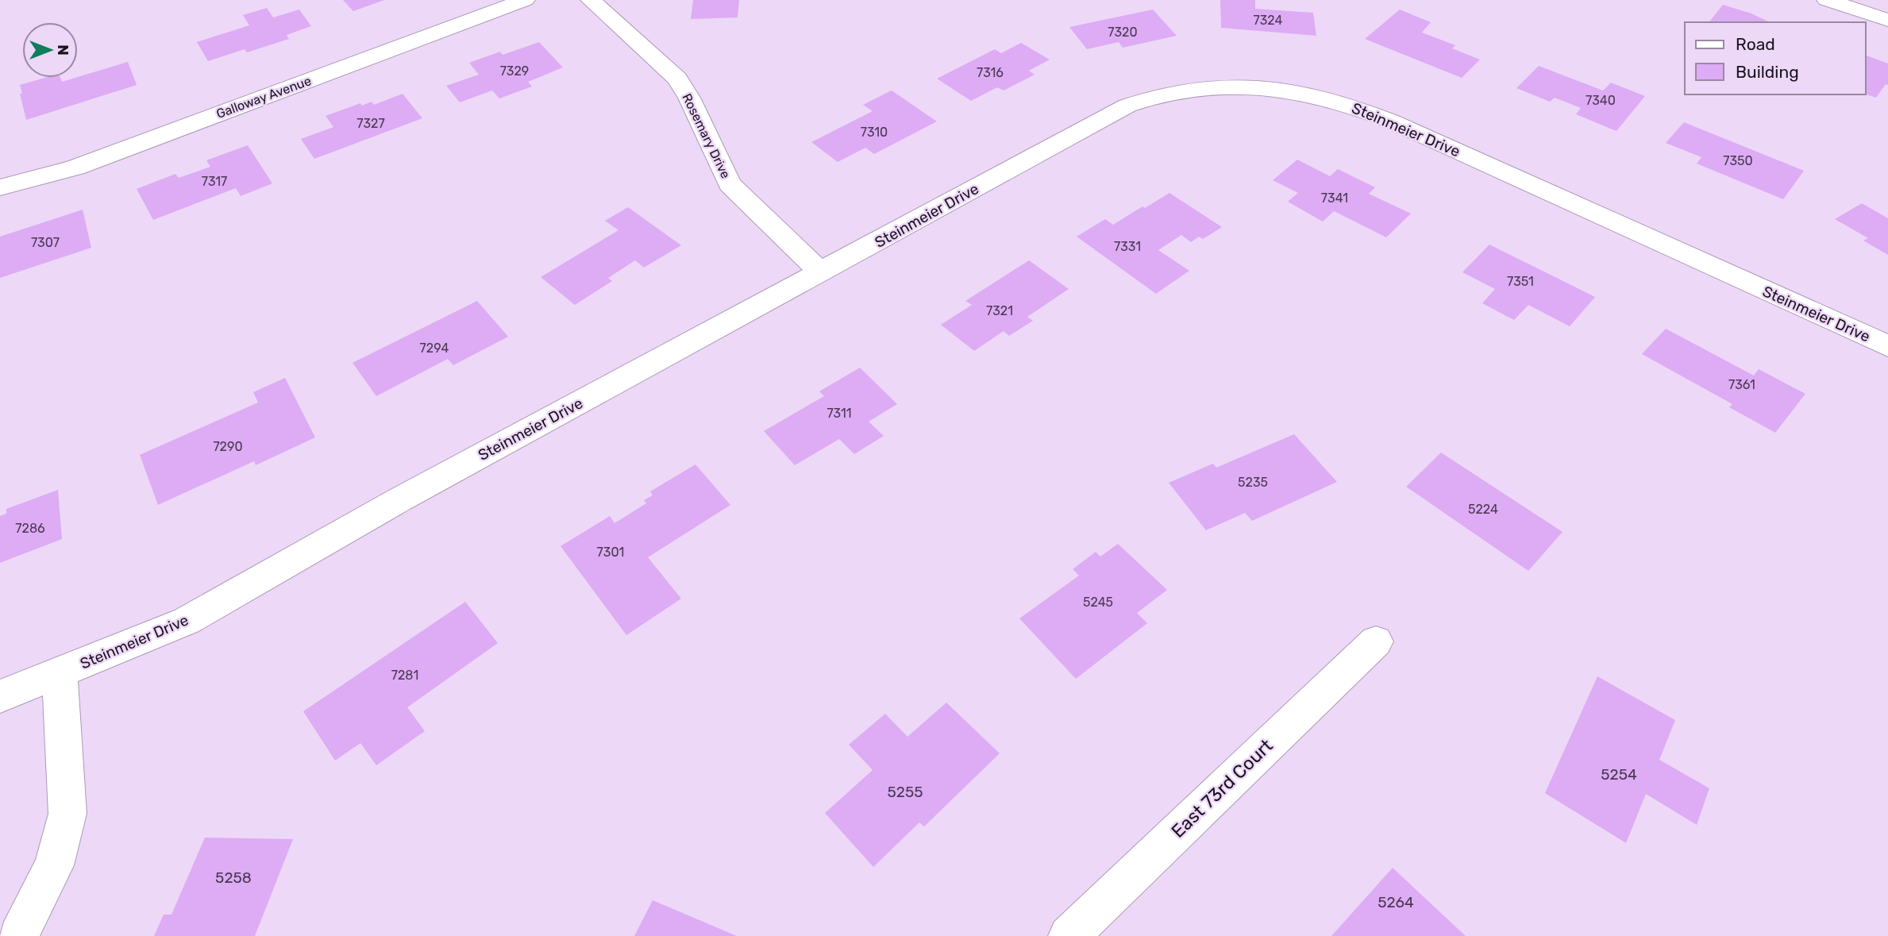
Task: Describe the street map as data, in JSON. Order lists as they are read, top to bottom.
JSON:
{
  "streets": {
    "street": [
      "Galloway Avenue",
      "Steinmeier Drive",
      "Rosemary Drive",
      "East 73rd Court"
    ]
  },
  "crossings": [
    ["Steinmeier Drive", "Rosemary Drive"]
  ],
  "house_numbers": [
    "7324",
    "7320",
    "7329",
    "7316",
    "7340",
    "7327",
    "7310",
    "7350",
    "7317",
    "7341",
    "7307",
    "7331",
    "7351",
    "7321",
    "7294",
    "7361",
    "7311",
    "7290",
    "5235",
    "5224",
    "7286",
    "7301",
    "5245",
    "7281",
    "5254",
    "5255",
    "5258",
    "5264"
  ],
  "legend": ["Road", "Building"],
  "north": "right"
}
